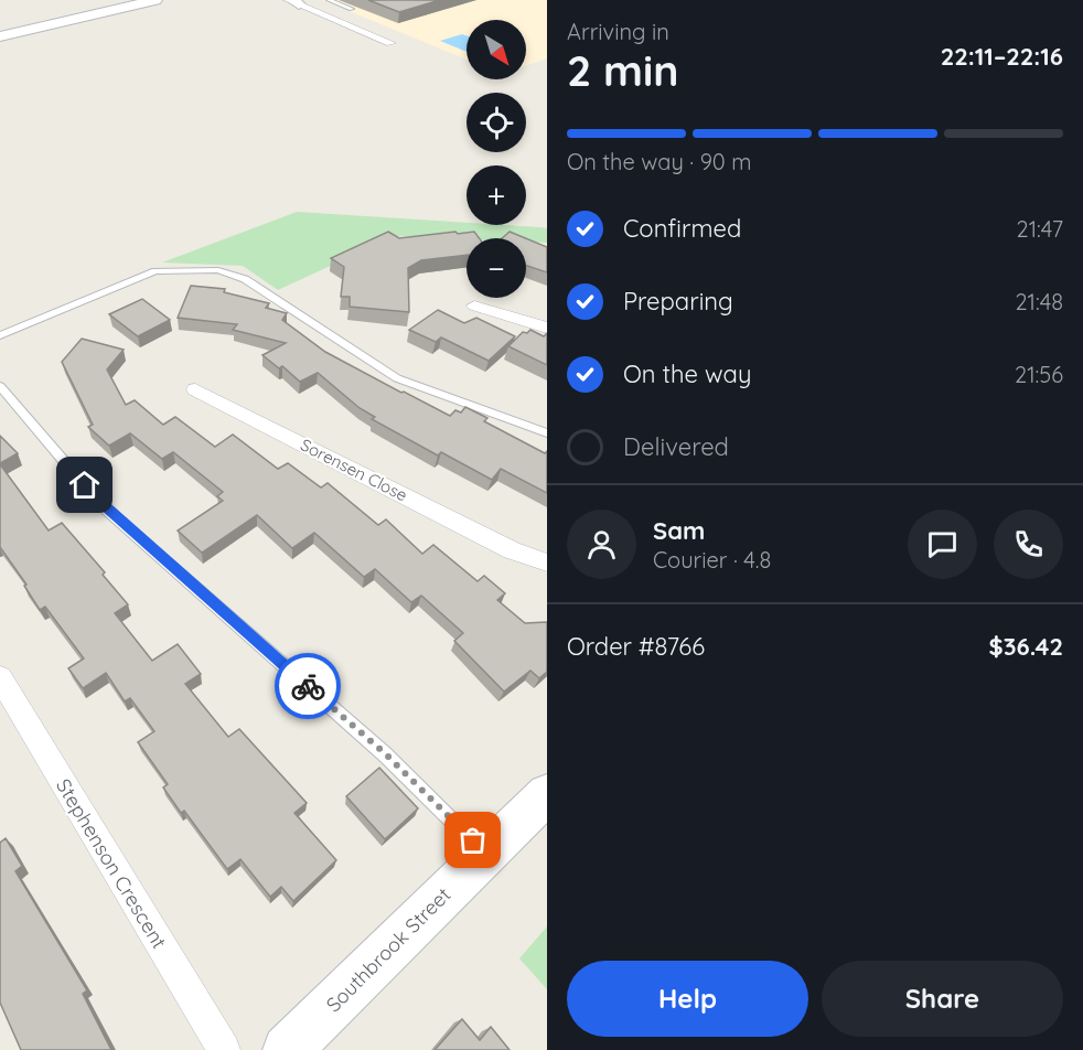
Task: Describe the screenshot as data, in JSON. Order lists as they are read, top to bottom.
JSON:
{
  "streets": {
    "main road": ["Southbrook Street"],
    "street": ["Sorensen Close", "Stephenson Crescent"]
  },
  "north": "bottom right",
  "page": {
    "heading": ["2 min", "Arriving in", "22:11–22:16"],
    "panel": [
      "Sam",
      "Courier · 4.8",
      "Order #8766",
      "$36.42"
    ],
    "map_buttons": ["+", "−"],
    "bar": "On the way · 90 m",
    "list": [
      ["Confirmed", "21:47"],
      ["Preparing", "21:48"],
      ["On the way", "21:56"],
      "Delivered"
    ],
    "buttons": ["Help", "Share"]
  }
}
